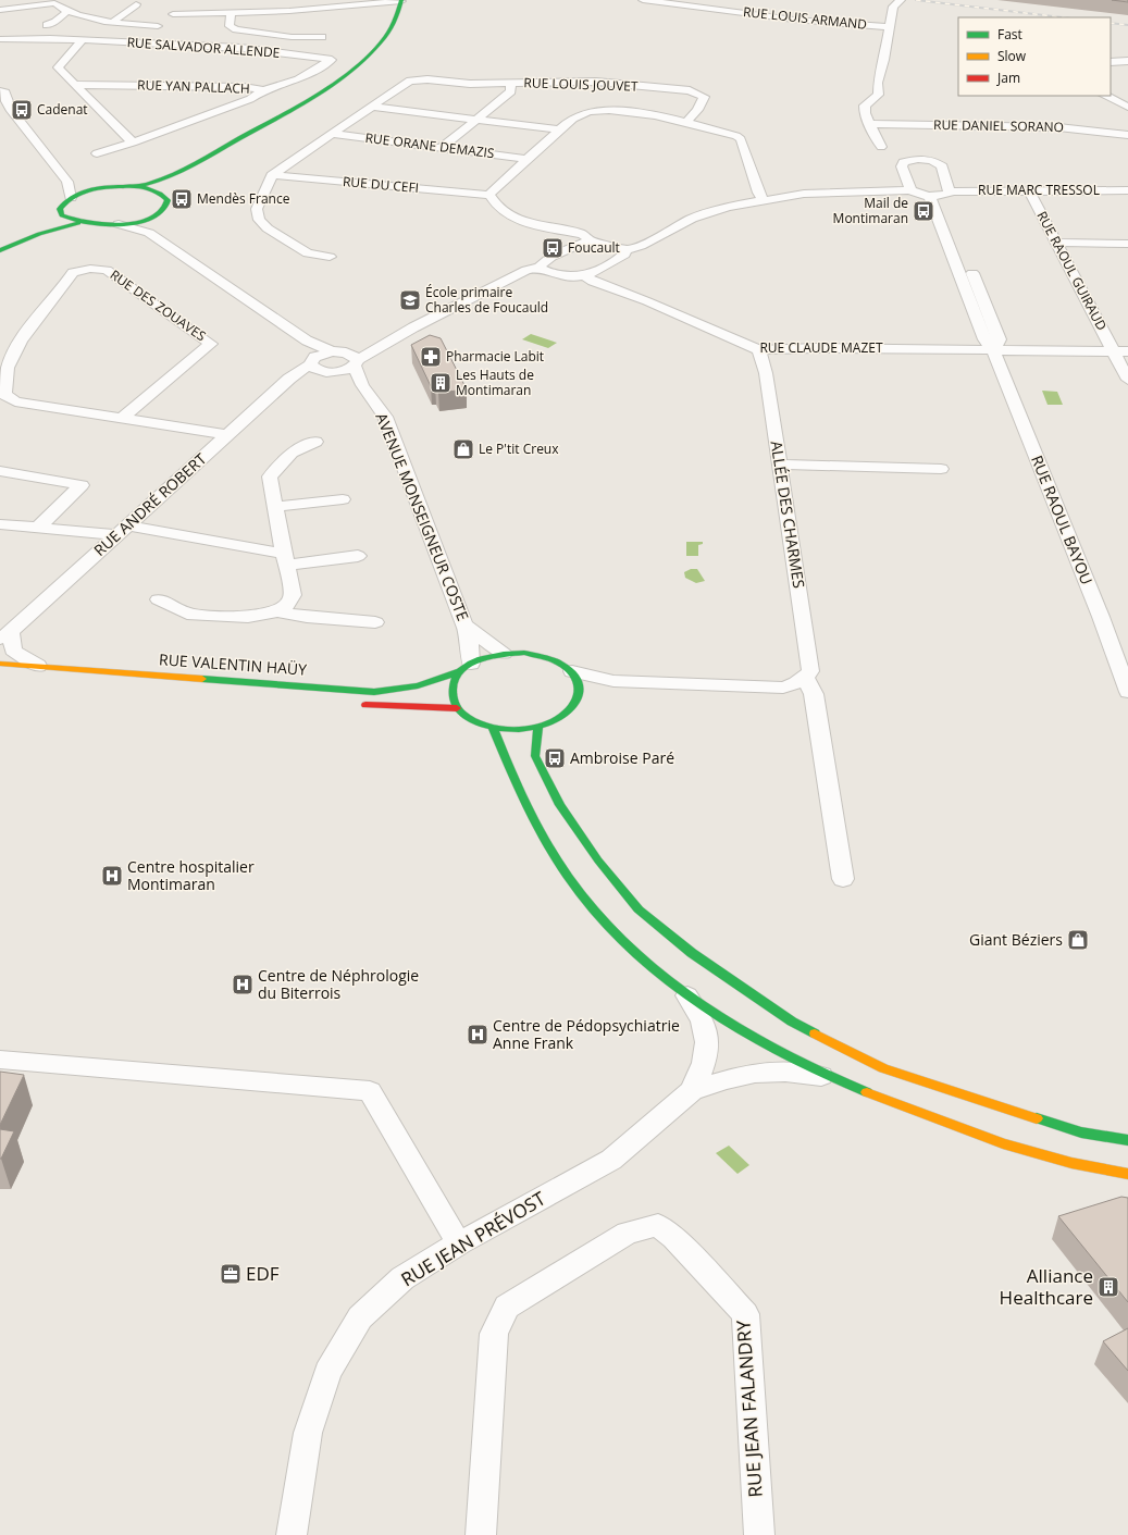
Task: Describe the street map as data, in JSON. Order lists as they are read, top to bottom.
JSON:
{
  "streets": {
    "street": [
      "RUE LOUIS ARMAND",
      "RUE SALVADOR ALLENDE",
      "RUE LOUIS JOUVET",
      "RUE YAN PALLACH",
      "RUE DANIEL SORANO",
      "RUE ORANE DEMAZIS",
      "RUE DU CEFI",
      "RUE MARC TRESSOL",
      "RUE RAOUL GUIRAUD",
      "RUE DES ZOUAVES",
      "RUE CLAUDE MAZET",
      "RUE ANDRÉ ROBERT",
      "ALLÉE DES CHARMES",
      "AVENUE MONSEIGNEUR COSTE",
      "RUE RAOUL BAYOU",
      "RUE VALENTIN HAÜY",
      "RUE JEAN PRÉVOST",
      "RUE JEAN FALANDRY"
    ]
  },
  "crossings": [
    ["RUE SALVADOR ALLENDE", "RUE YAN PALLACH"],
    ["RUE LOUIS JOUVET", "RUE ORANE DEMAZIS"],
    ["RUE LOUIS JOUVET", "RUE DU CEFI"],
    ["RUE MARC TRESSOL", "RUE RAOUL GUIRAUD"],
    ["RUE DES ZOUAVES", "RUE ANDRÉ ROBERT"],
    ["RUE CLAUDE MAZET", "ALLÉE DES CHARMES"],
    ["RUE CLAUDE MAZET", "RUE RAOUL BAYOU"],
    ["RUE ANDRÉ ROBERT", "RUE VALENTIN HAÜY"],
    ["AVENUE MONSEIGNEUR COSTE", "RUE VALENTIN HAÜY"]
  ],
  "places": {
    "bus stop": [
      "Cadenat",
      "Mendès France",
      "Mail de Montimaran",
      "Foucault",
      "Ambroise Paré"
    ],
    "school or university": ["École primaire Charles de Foucauld"],
    "pharmacy": ["Pharmacie Labit"],
    "building": ["Les Hauts de Montimaran", "Alliance Healthcare"],
    "shop": ["Le P'tit Creux", "Giant Béziers"],
    "hospital": ["Centre hospitalier Montimaran", "Centre de Néphrologie du Biterrois", "Centre de Pédopsychiatrie Anne Frank"],
    "office": ["EDF"]
  },
  "legend": ["Fast", "Slow", "Jam"]
}
